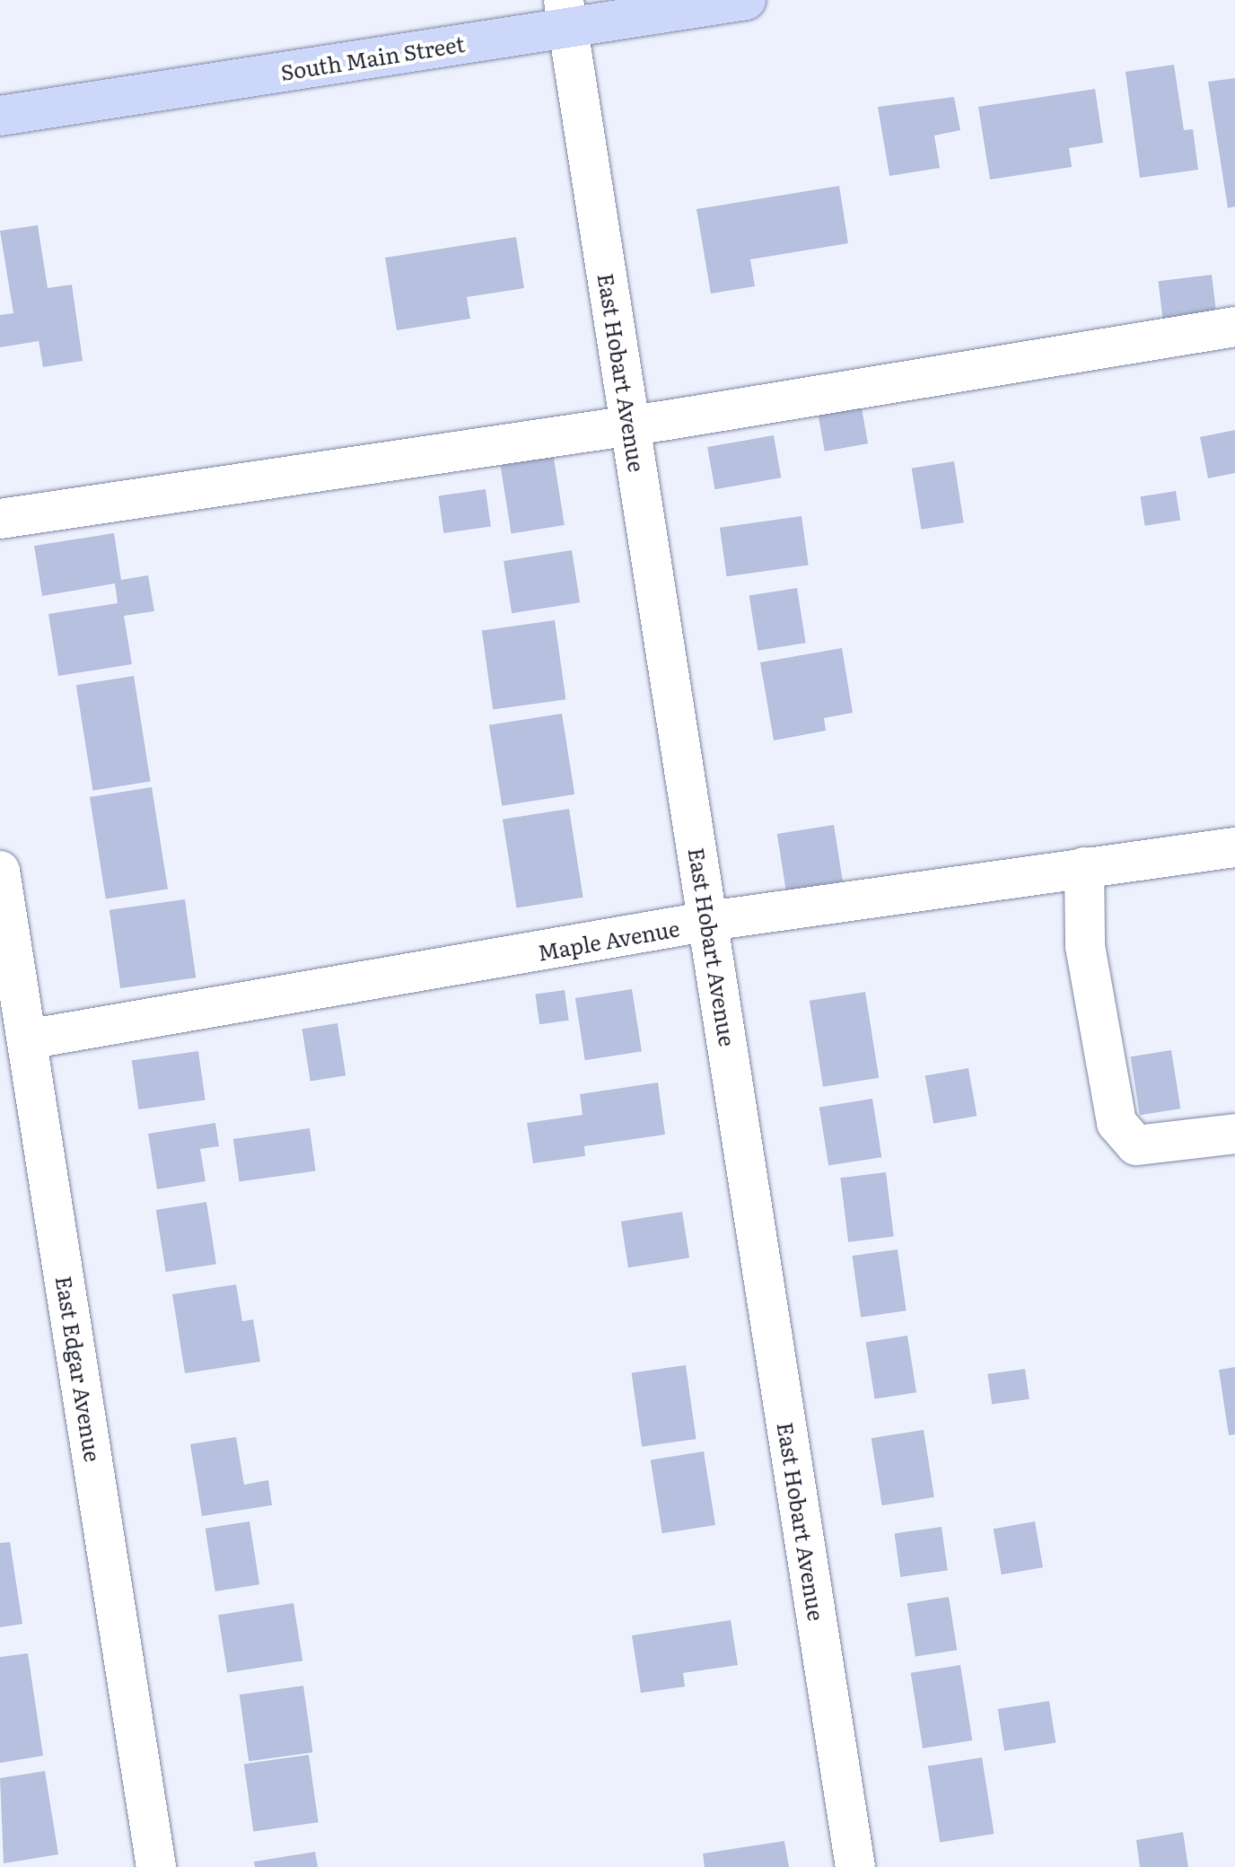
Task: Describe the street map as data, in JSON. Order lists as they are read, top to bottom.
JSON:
{
  "streets": {
    "main road": ["South Main Street"],
    "street": ["East Hobart Avenue", "Maple Avenue", "East Edgar Avenue"]
  },
  "crossings": [
    ["South Main Street", "East Hobart Avenue"],
    ["East Hobart Avenue", "Maple Avenue"],
    ["Maple Avenue", "East Edgar Avenue"]
  ]
}
